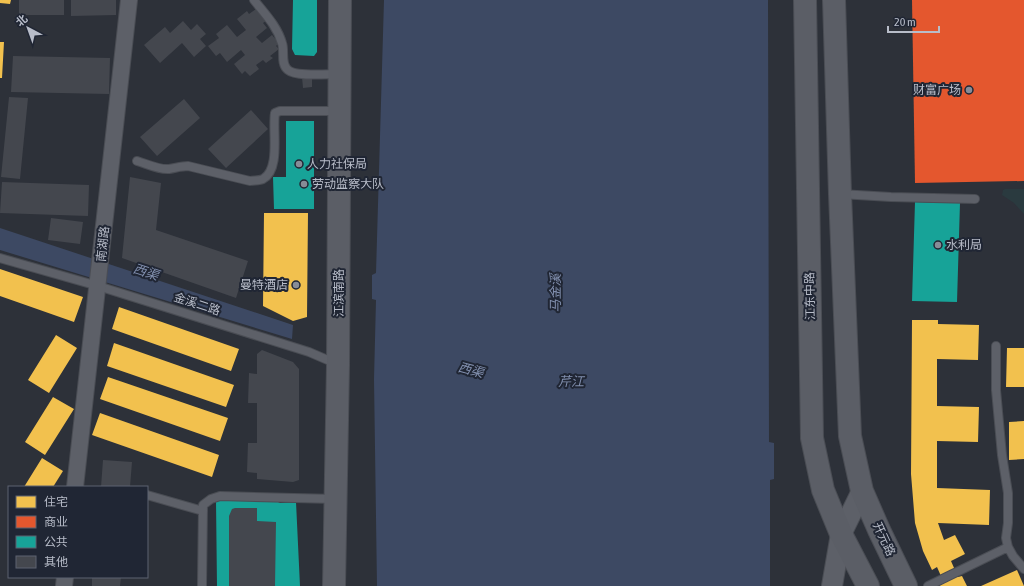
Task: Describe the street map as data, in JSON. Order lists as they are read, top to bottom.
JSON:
{
  "streets": {
    "main road": ["江滨南路", "江东中路", "开元路"],
    "street": ["南湖路"],
    "lane": ["金溪二路"]
  },
  "crossings": [
    ["南湖路", "金溪二路"],
    ["江滨南路", "金溪二路"]
  ],
  "water": ["西渠", "马金溪", "芹江"],
  "places": [
    "财富广场",
    "人力社保局",
    "劳动监察大队",
    "水利局",
    "曼特酒店"
  ],
  "legend": [
    "住宅",
    "商业",
    "公共",
    "其他"
  ],
  "scale_bar": "20 m",
  "north": "top left"
}
